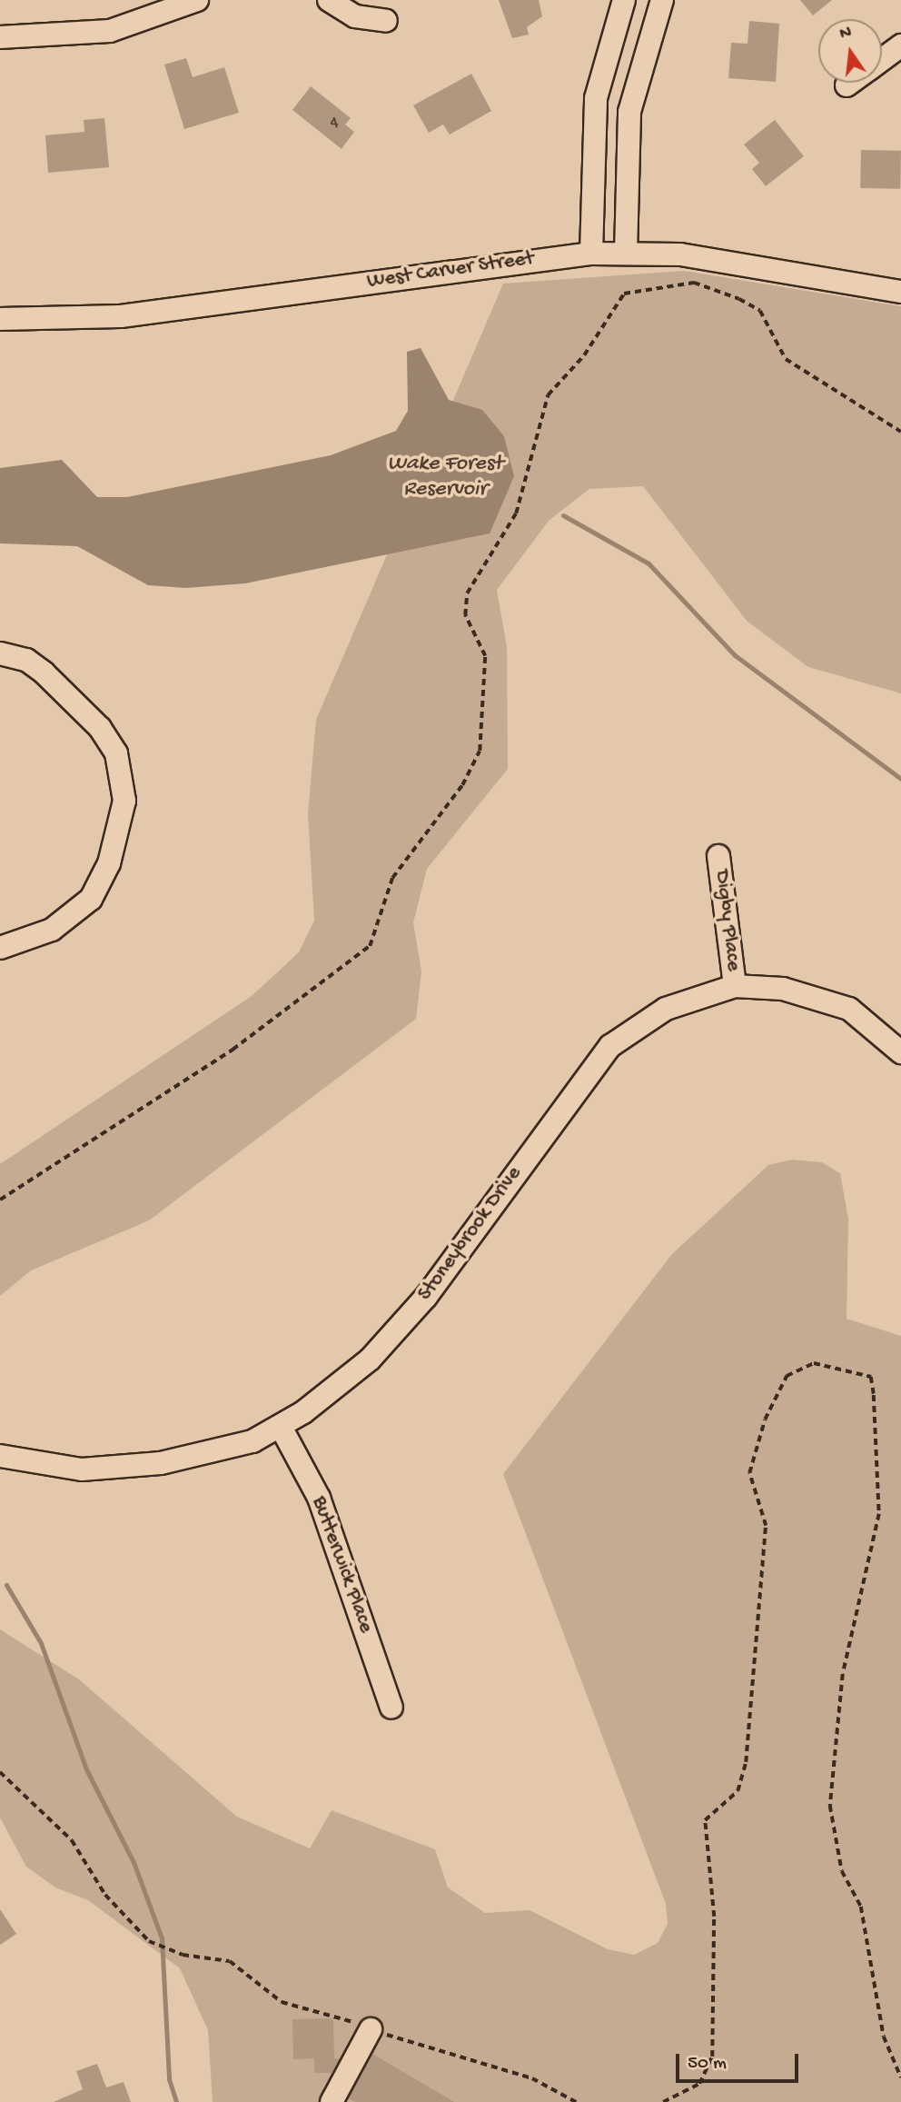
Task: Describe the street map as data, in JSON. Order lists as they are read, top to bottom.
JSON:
{
  "streets": {
    "street": [
      "West Carver Street",
      "Digby Place",
      "Stoneybrook Drive",
      "Butterwick Place"
    ]
  },
  "crossings": [
    ["Digby Place", "Stoneybrook Drive"],
    ["Stoneybrook Drive", "Butterwick Place"]
  ],
  "water": ["Wake Forest Reservoir"],
  "house_numbers": ["4"],
  "scale_bar": "50 m",
  "north": "top"
}
